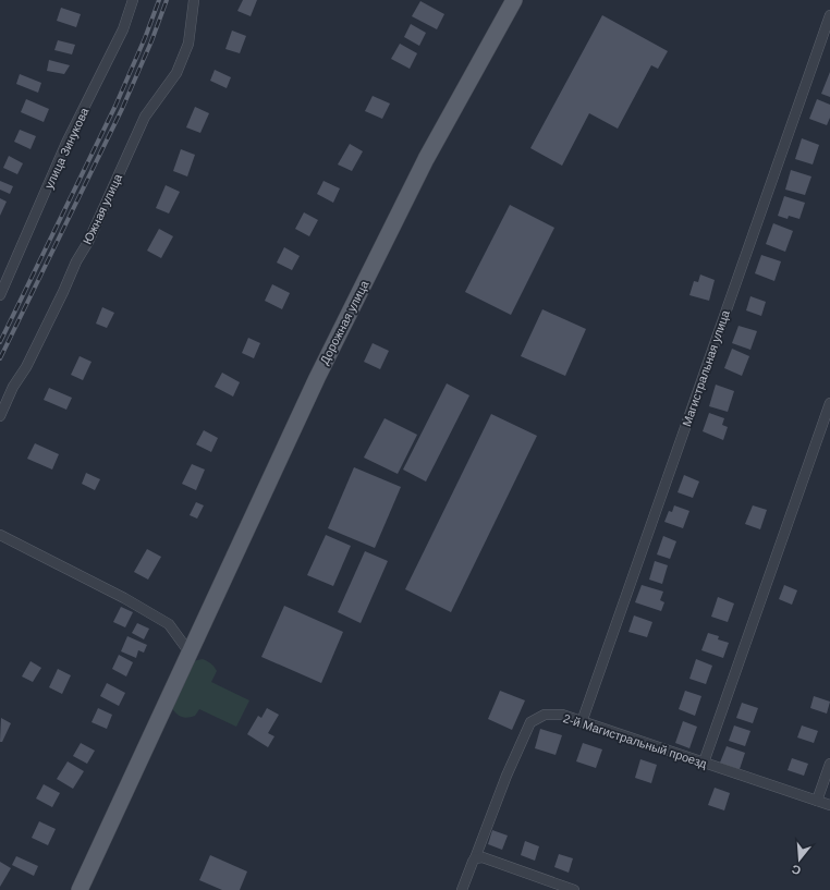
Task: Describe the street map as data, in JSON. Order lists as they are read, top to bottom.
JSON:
{
  "streets": {
    "main road": ["Дорожная улица"],
    "street": [
      "улица Зинукова",
      "Южная улица",
      "Магистральная улица",
      "2-й Магистральный проезд"
    ]
  },
  "crossings": [
    ["Магистральная улица", "2-й Магистральный проезд"]
  ],
  "north": "bottom"
}
